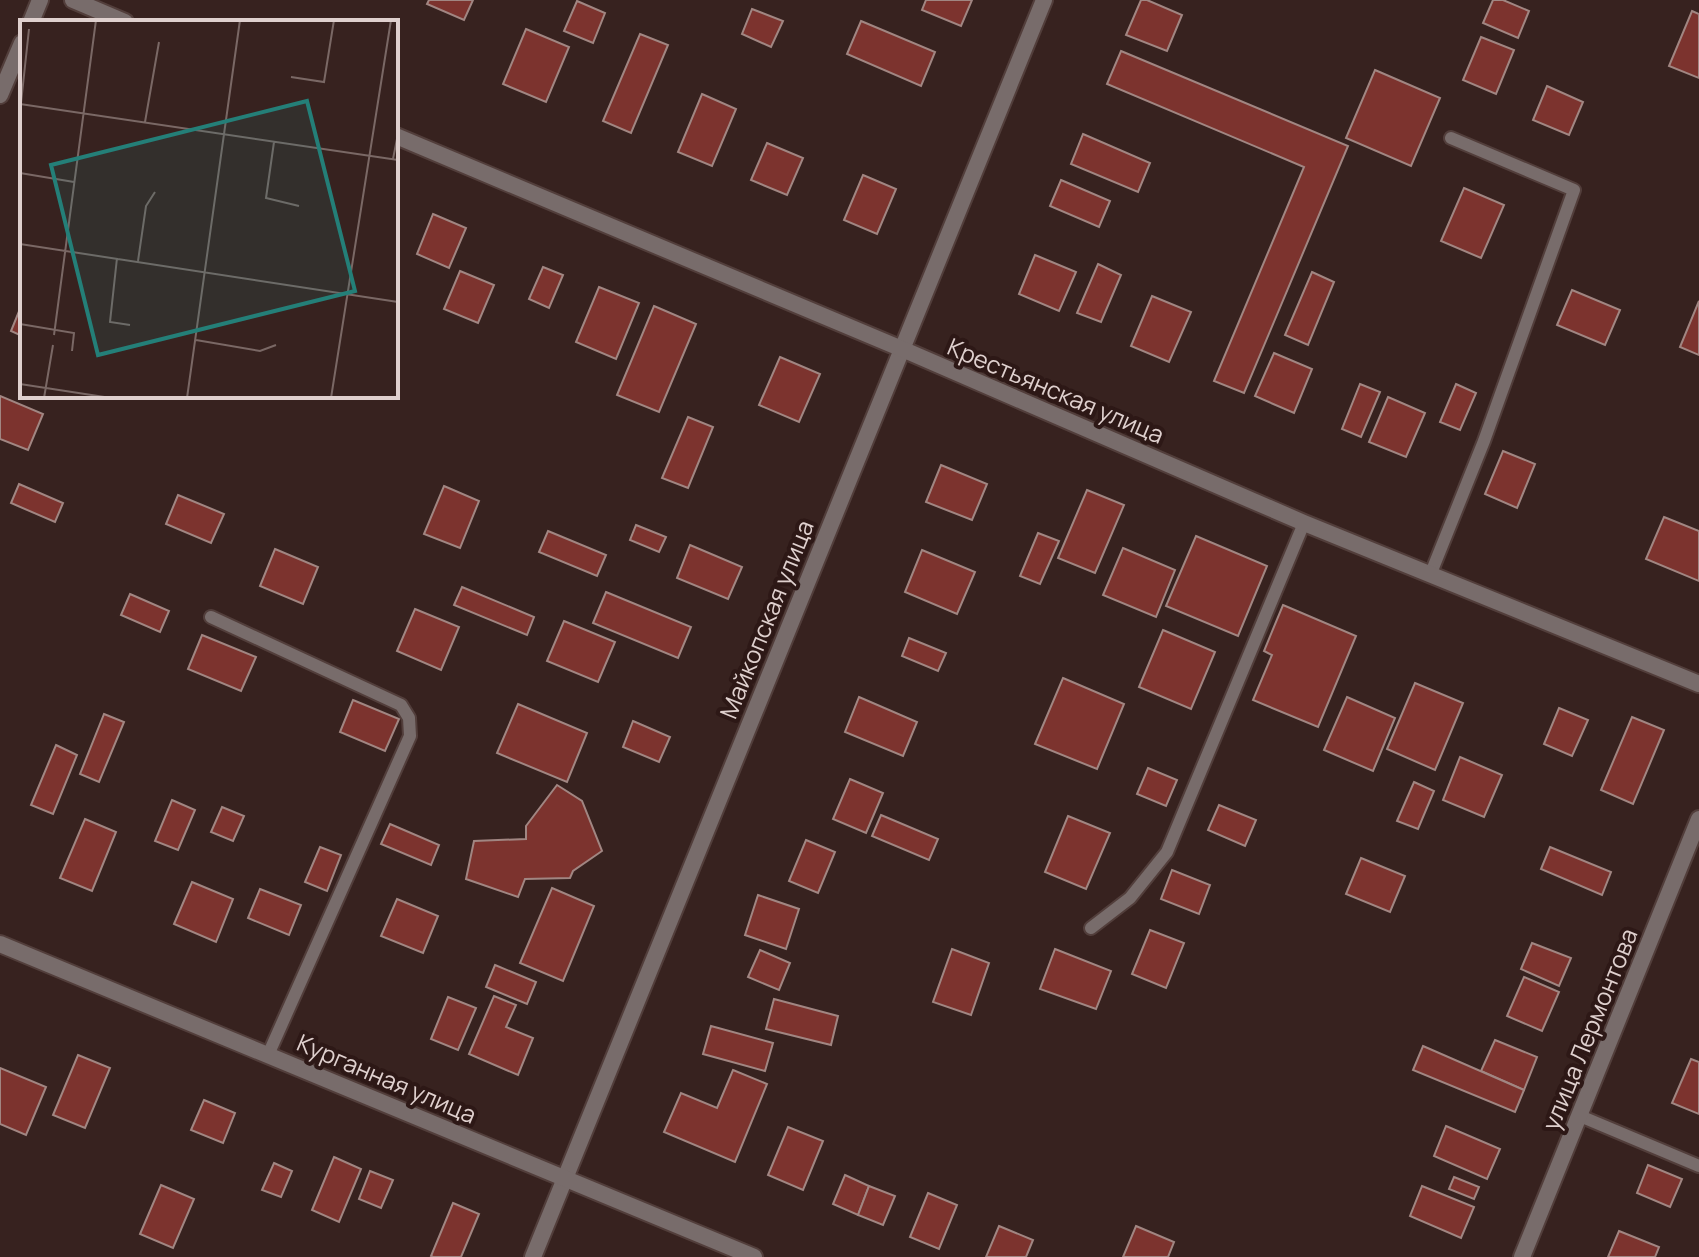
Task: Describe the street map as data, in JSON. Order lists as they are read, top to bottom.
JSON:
{
  "streets": {
    "street": [
      "Крестьянская улица",
      "Майкопская улица",
      "улица Лермонтова",
      "Курганная улица"
    ]
  },
  "crossings": [
    ["Крестьянская улица", "Майкопская улица"],
    ["Майкопская улица", "Курганная улица"]
  ]
}
